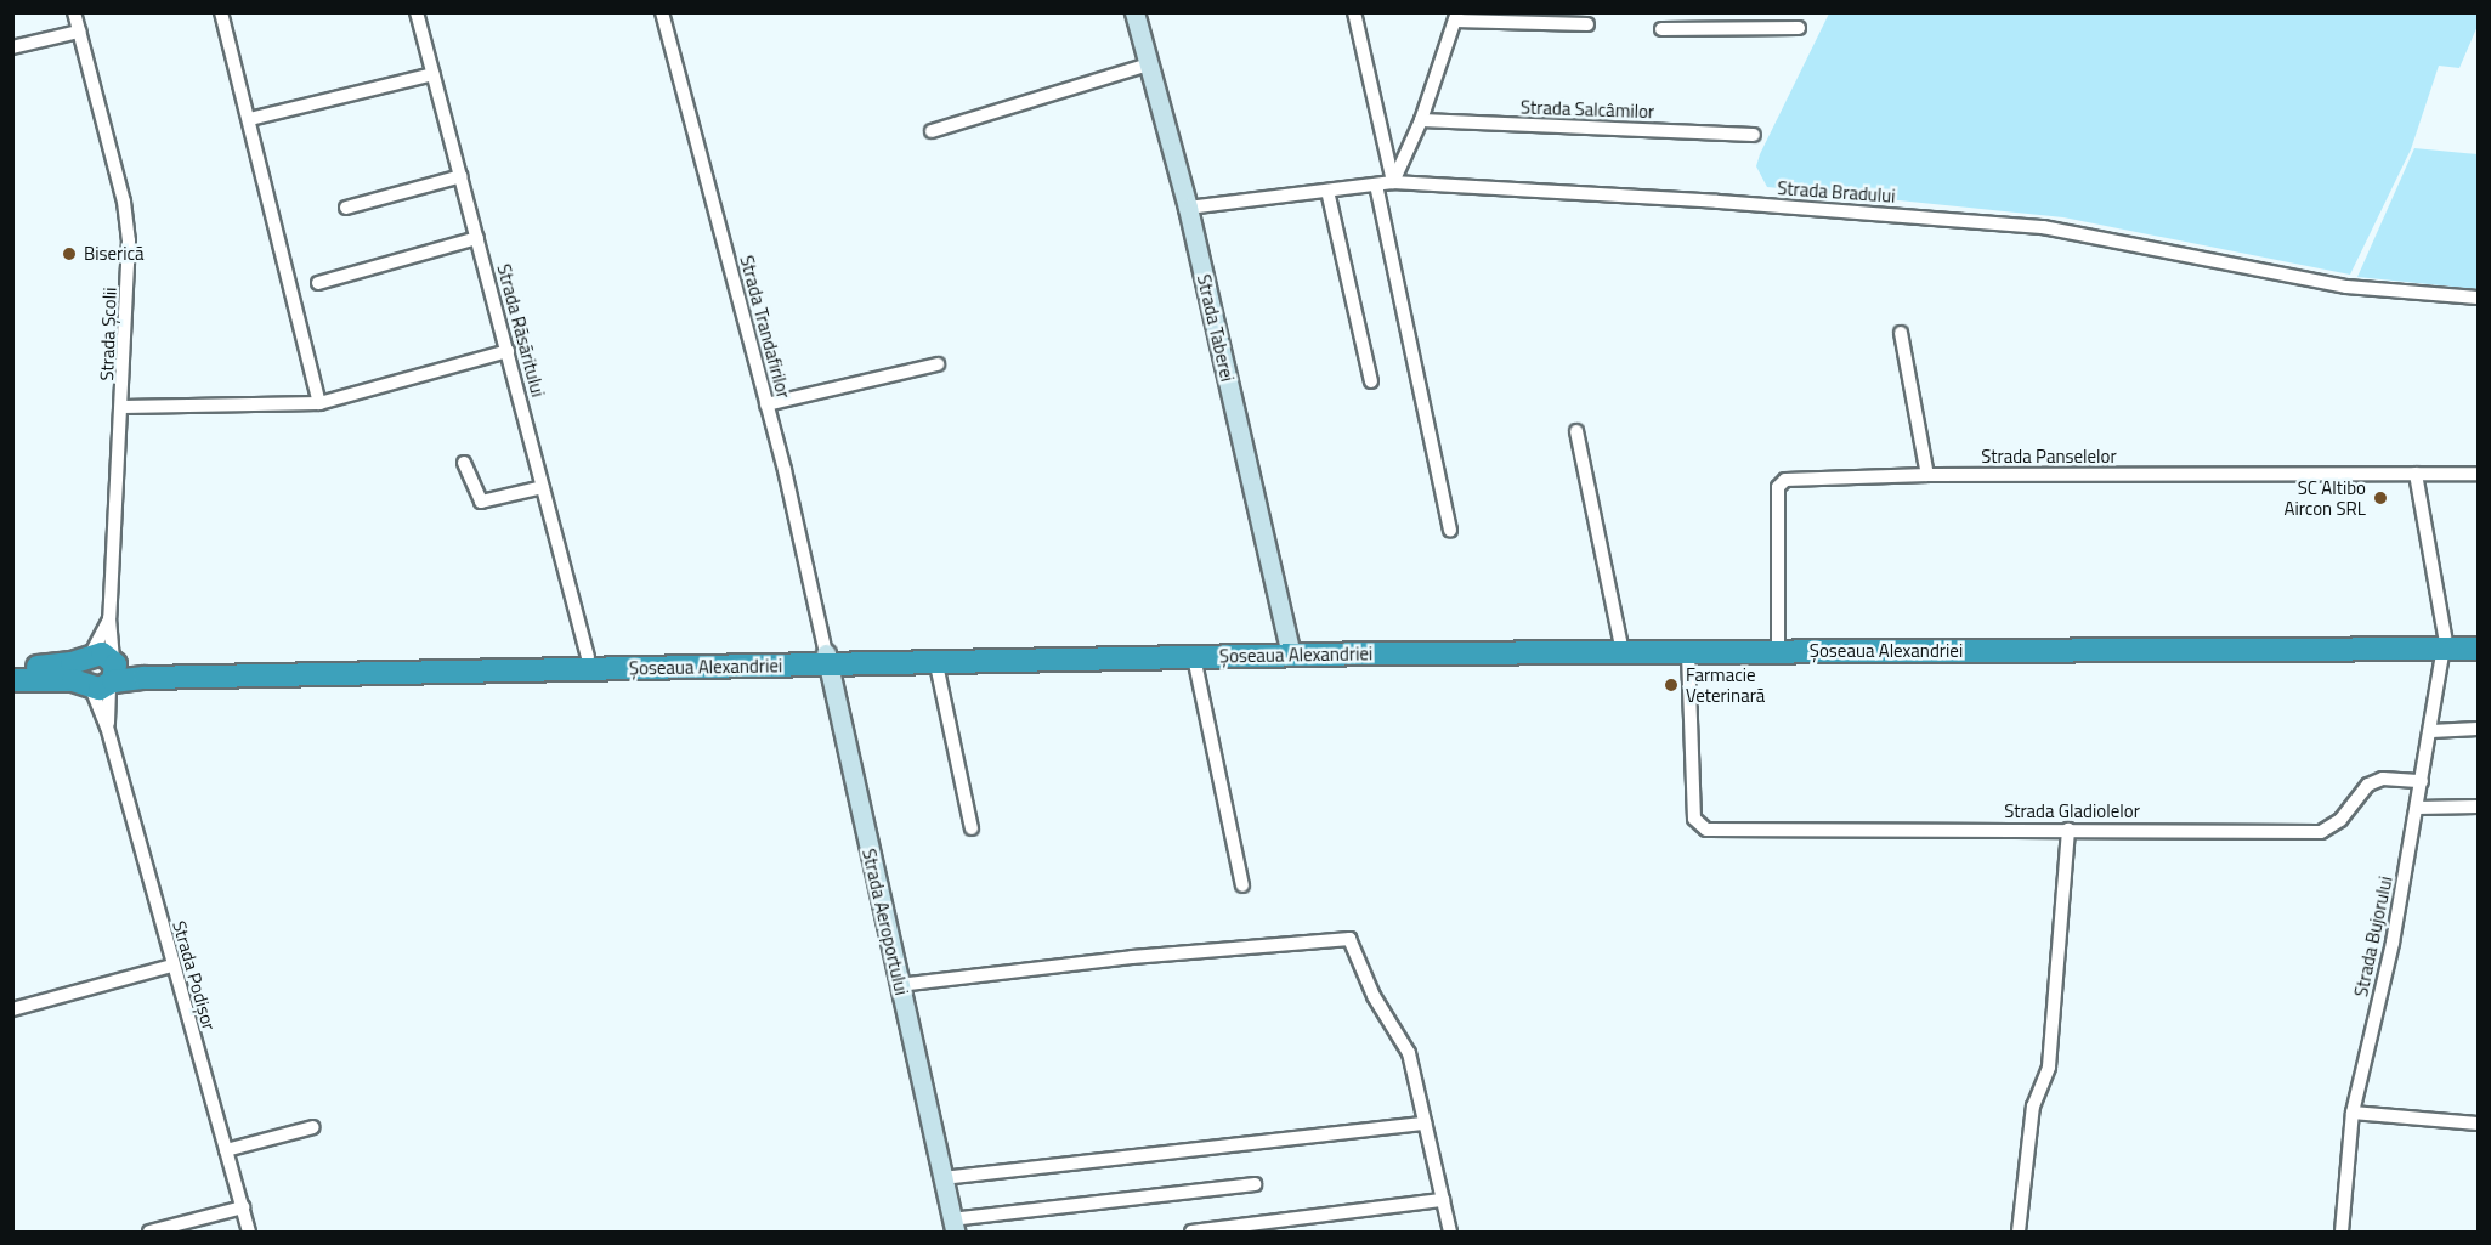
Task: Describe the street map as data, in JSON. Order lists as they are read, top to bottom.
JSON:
{
  "streets": {
    "highway": ["Șoseaua Alexandriei"],
    "street": [
      "Strada Salcâmilor",
      "Strada Bradului",
      "Strada Trandafirilor",
      "Strada Taberei",
      "Strada Răsăritului",
      "Strada Școlii",
      "Strada Panselelor",
      "Strada Gladiolelor",
      "Strada Aeroportului",
      "Strada Bujorului",
      "Strada Podișor"
    ]
  },
  "crossings": [
    ["Strada Bradului", "Strada Taberei"],
    ["Strada Trandafirilor", "Șoseaua Alexandriei"],
    ["Strada Trandafirilor", "Strada Aeroportului"],
    ["Strada Taberei", "Șoseaua Alexandriei"],
    ["Strada Răsăritului", "Șoseaua Alexandriei"],
    ["Strada Școlii", "Șoseaua Alexandriei"],
    ["Strada Școlii", "Strada Podișor"],
    ["Strada Panselelor", "Șoseaua Alexandriei"],
    ["Strada Panselelor", "Strada Bujorului"],
    ["Șoseaua Alexandriei", "Strada Gladiolelor"],
    ["Șoseaua Alexandriei", "Strada Aeroportului"],
    ["Șoseaua Alexandriei", "Strada Bujorului"],
    ["Șoseaua Alexandriei", "Strada Podișor"],
    ["Strada Gladiolelor", "Strada Bujorului"]
  ],
  "places": ["Biserică", "SC Altibo Aircon SRL", "Farmacie Veterinară"]
}
